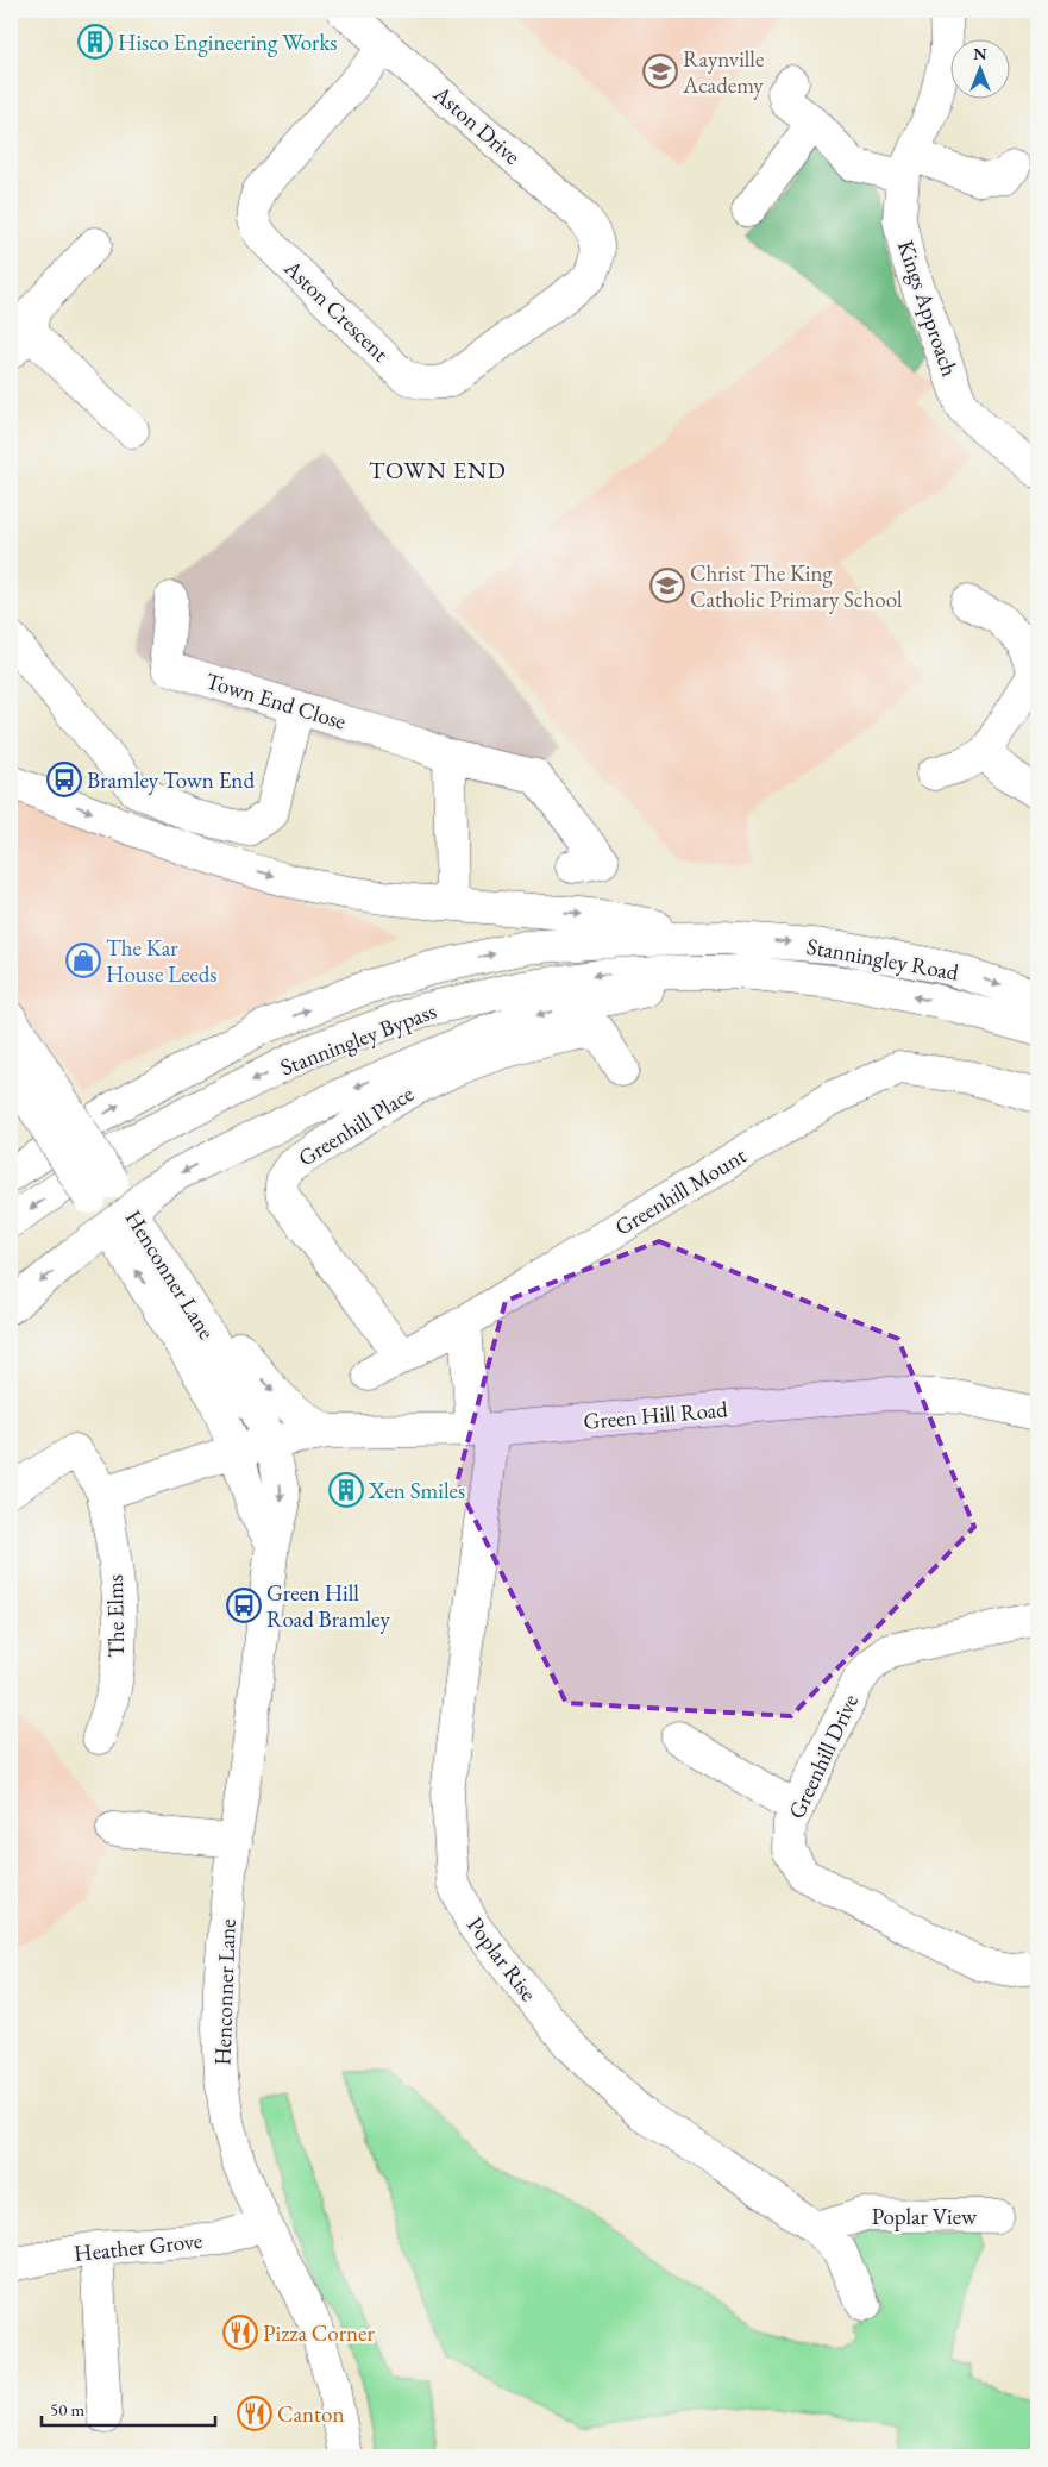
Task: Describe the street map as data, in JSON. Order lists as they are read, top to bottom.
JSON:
{
  "streets": {
    "street": [
      "Aston Drive",
      "Kings Approach",
      "Aston Crescent",
      "Town End Close",
      "Stanningley Road",
      "Stanningley Bypass",
      "Greenhill Place",
      "Greenhill Mount",
      "Henconner Lane",
      "Green Hill Road",
      "The Elms",
      "Greenhill Drive",
      "Poplar Rise",
      "Poplar View",
      "Heather Grove"
    ]
  },
  "crossings": [
    ["Aston Drive", "Aston Crescent"],
    ["Stanningley Road", "Stanningley Bypass"],
    ["Greenhill Place", "Greenhill Mount"],
    ["Henconner Lane", "Green Hill Road"],
    ["Henconner Lane", "Heather Grove"],
    ["Green Hill Road", "Poplar Rise"],
    ["Poplar Rise", "Poplar View"]
  ],
  "districts": ["TOWN END"],
  "places": {
    "building": ["Hisco Engineering Works", "Xen Smiles"],
    "school or university": ["Raynville Academy", "Christ The King Catholic Primary School"],
    "bus stop": ["Bramley Town End", "Green Hill Road Bramley"],
    "shop": ["The Kar House Leeds"],
    "restaurant": ["Pizza Corner", "Canton"]
  },
  "scale_bar": "50 m",
  "north": "top"
}
